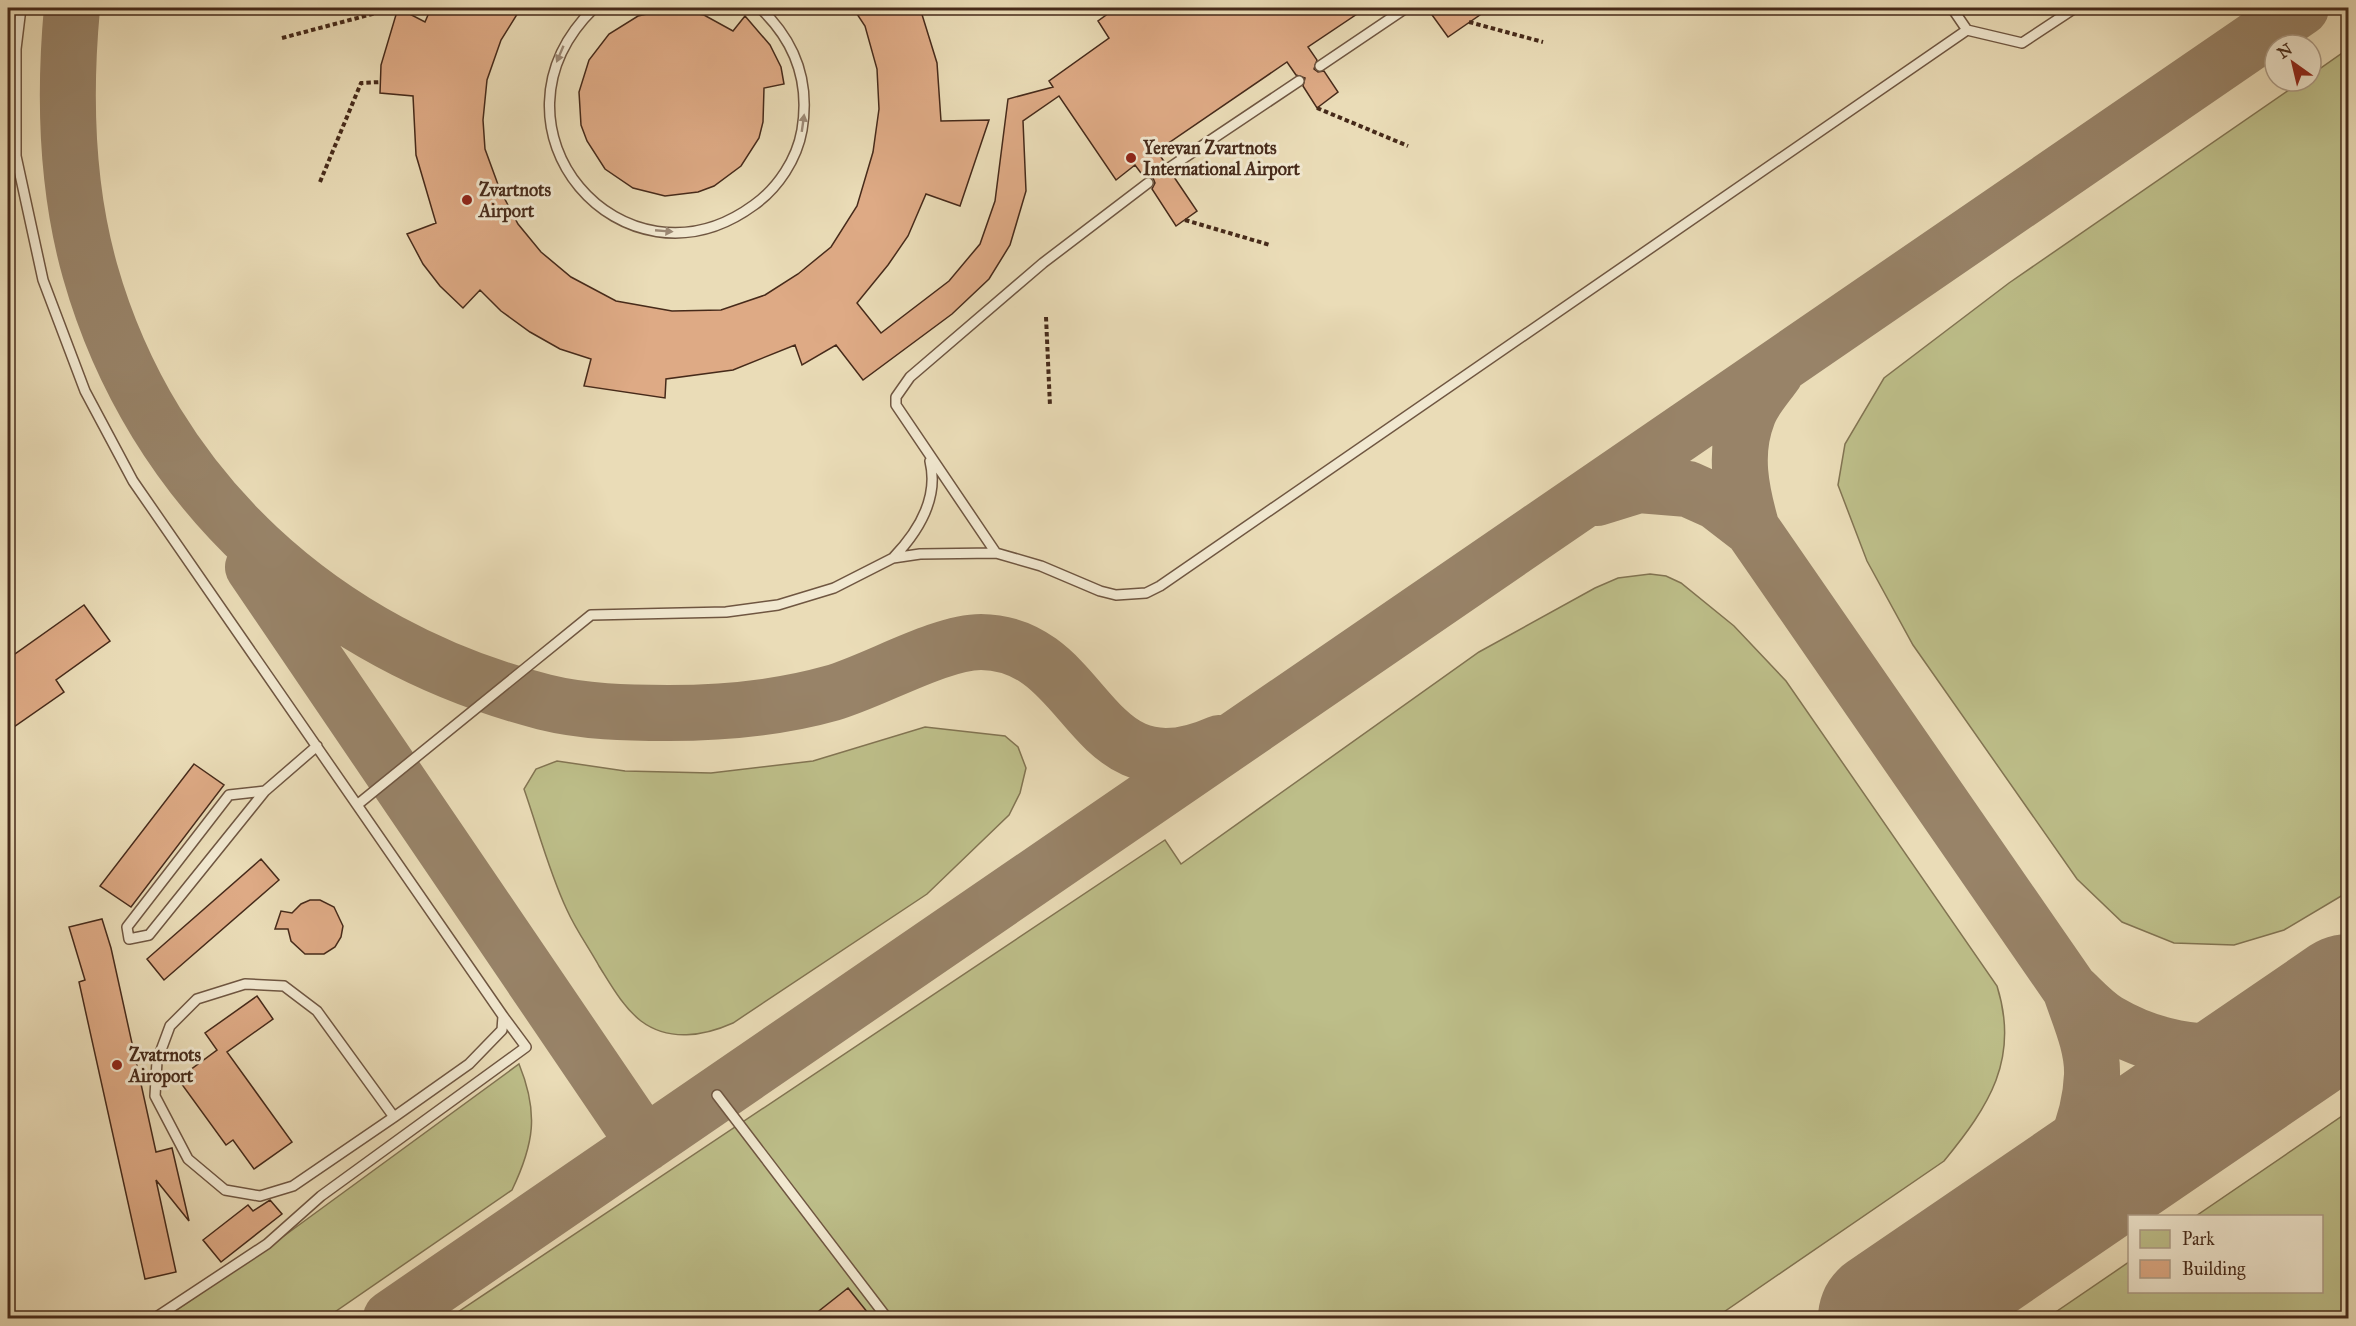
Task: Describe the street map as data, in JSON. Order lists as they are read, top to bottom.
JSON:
{
  "places": ["Yerevan Zvartnots International Airport", "Zvartnots Airport", "Zvatrnots Airoport"],
  "legend": ["Park", "Building"],
  "north": "top left"
}
